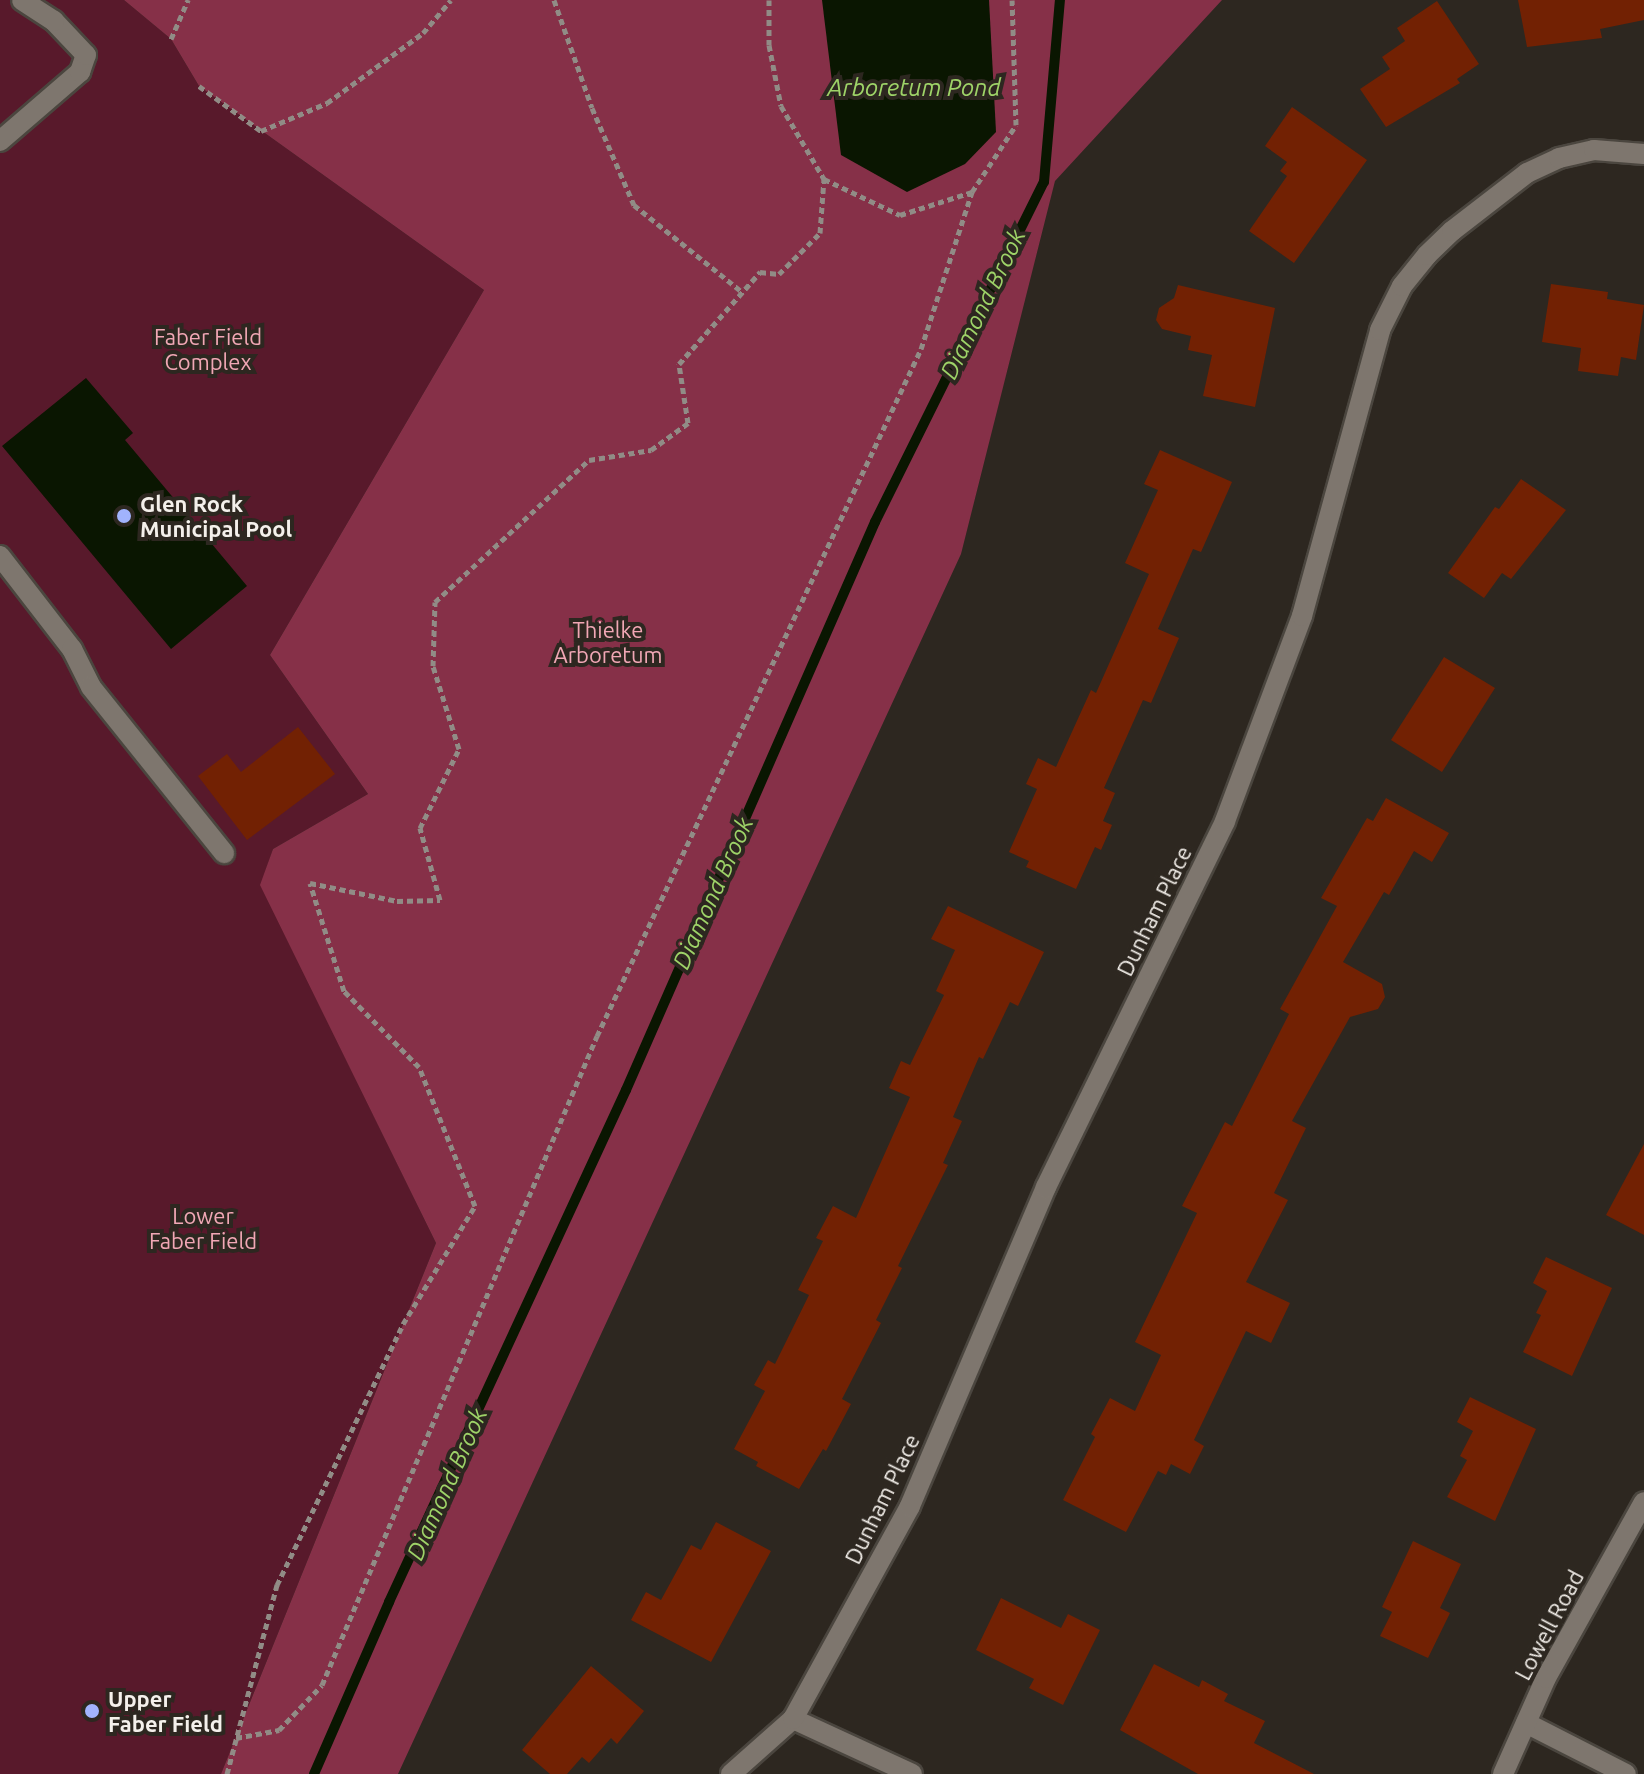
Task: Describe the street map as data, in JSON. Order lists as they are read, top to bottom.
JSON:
{
  "streets": {
    "street": ["Dunham Place", "Lowell Road"]
  },
  "water": ["Arboretum Pond", "Diamond Brook"],
  "parks": ["Faber Field Complex", "Thielke Arboretum", "Lower Faber Field"],
  "places": ["Glen Rock Municipal Pool", "Upper Faber Field"]
}
